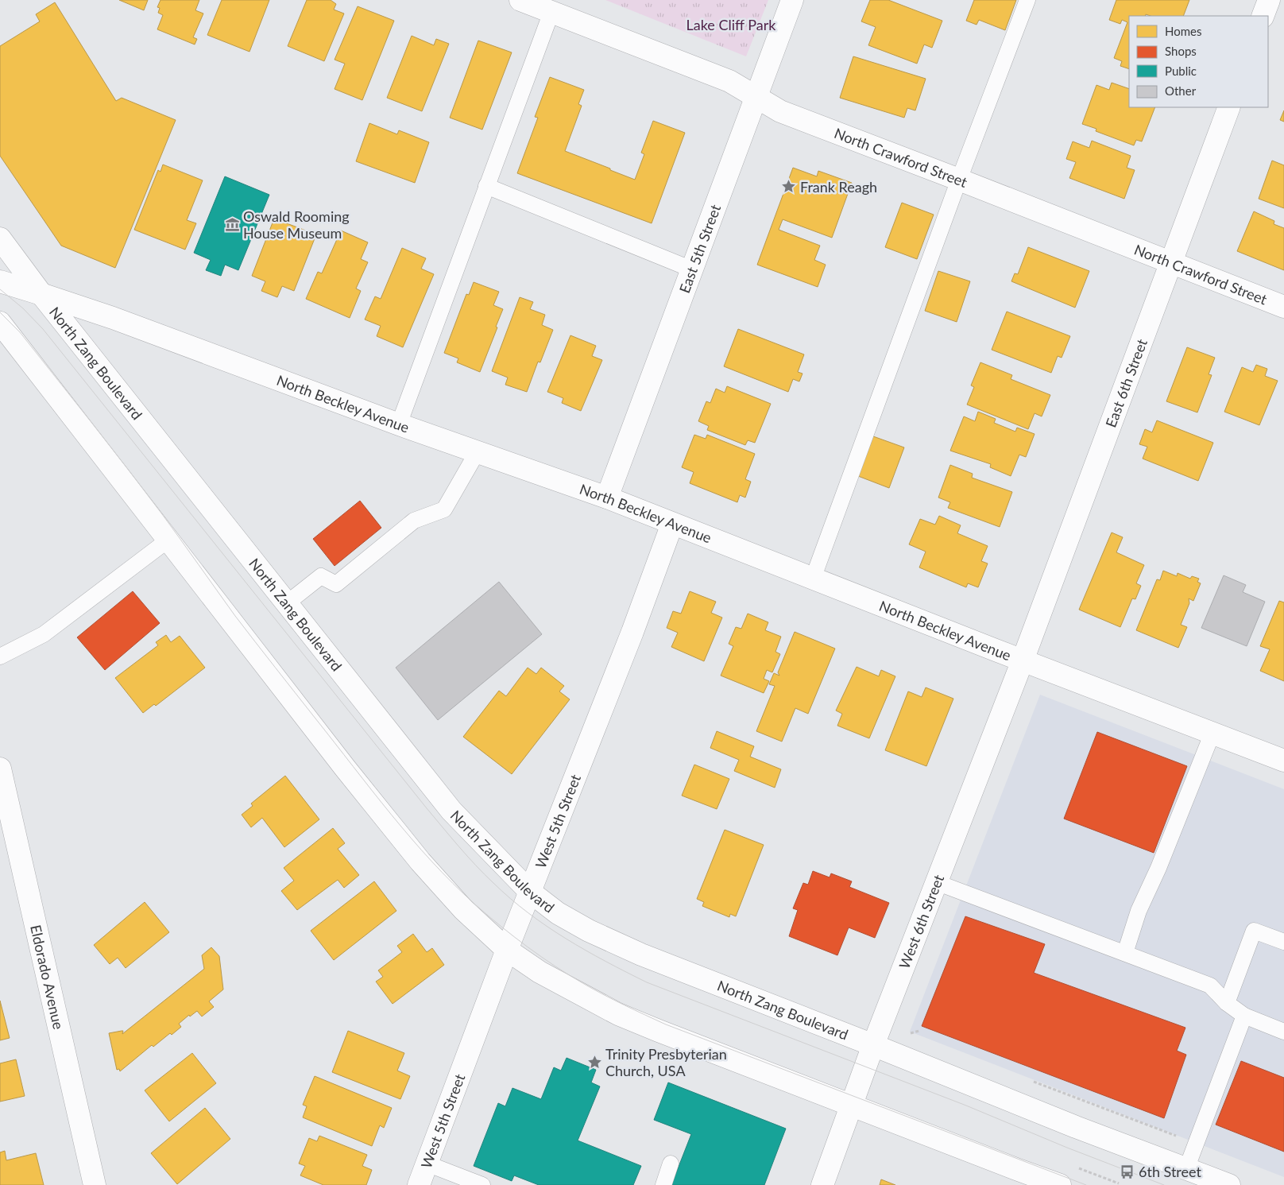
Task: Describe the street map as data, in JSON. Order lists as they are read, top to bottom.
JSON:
{
  "streets": {
    "street": [
      "North Crawford Street",
      "East 5th Street",
      "North Zang Boulevard",
      "East 6th Street",
      "North Beckley Avenue",
      "West 5th Street",
      "West 6th Street",
      "Eldorado Avenue"
    ]
  },
  "crossings": [
    ["North Crawford Street", "East 5th Street"],
    ["North Crawford Street", "East 6th Street"],
    ["East 5th Street", "North Beckley Avenue"],
    ["North Zang Boulevard", "North Beckley Avenue"],
    ["North Zang Boulevard", "West 5th Street"],
    ["North Zang Boulevard", "West 6th Street"],
    ["East 6th Street", "North Beckley Avenue"],
    ["East 6th Street", "West 6th Street"],
    ["North Beckley Avenue", "West 5th Street"],
    ["North Beckley Avenue", "West 6th Street"]
  ],
  "parks": ["Lake Cliff Park"],
  "places": {
    "place": ["Frank Reagh", "Trinity Presbyterian Church, USA"],
    "museum": ["Oswald Rooming House Museum"],
    "bus stop": ["6th Street"]
  },
  "legend": [
    "Homes",
    "Shops",
    "Public",
    "Other"
  ]
}
